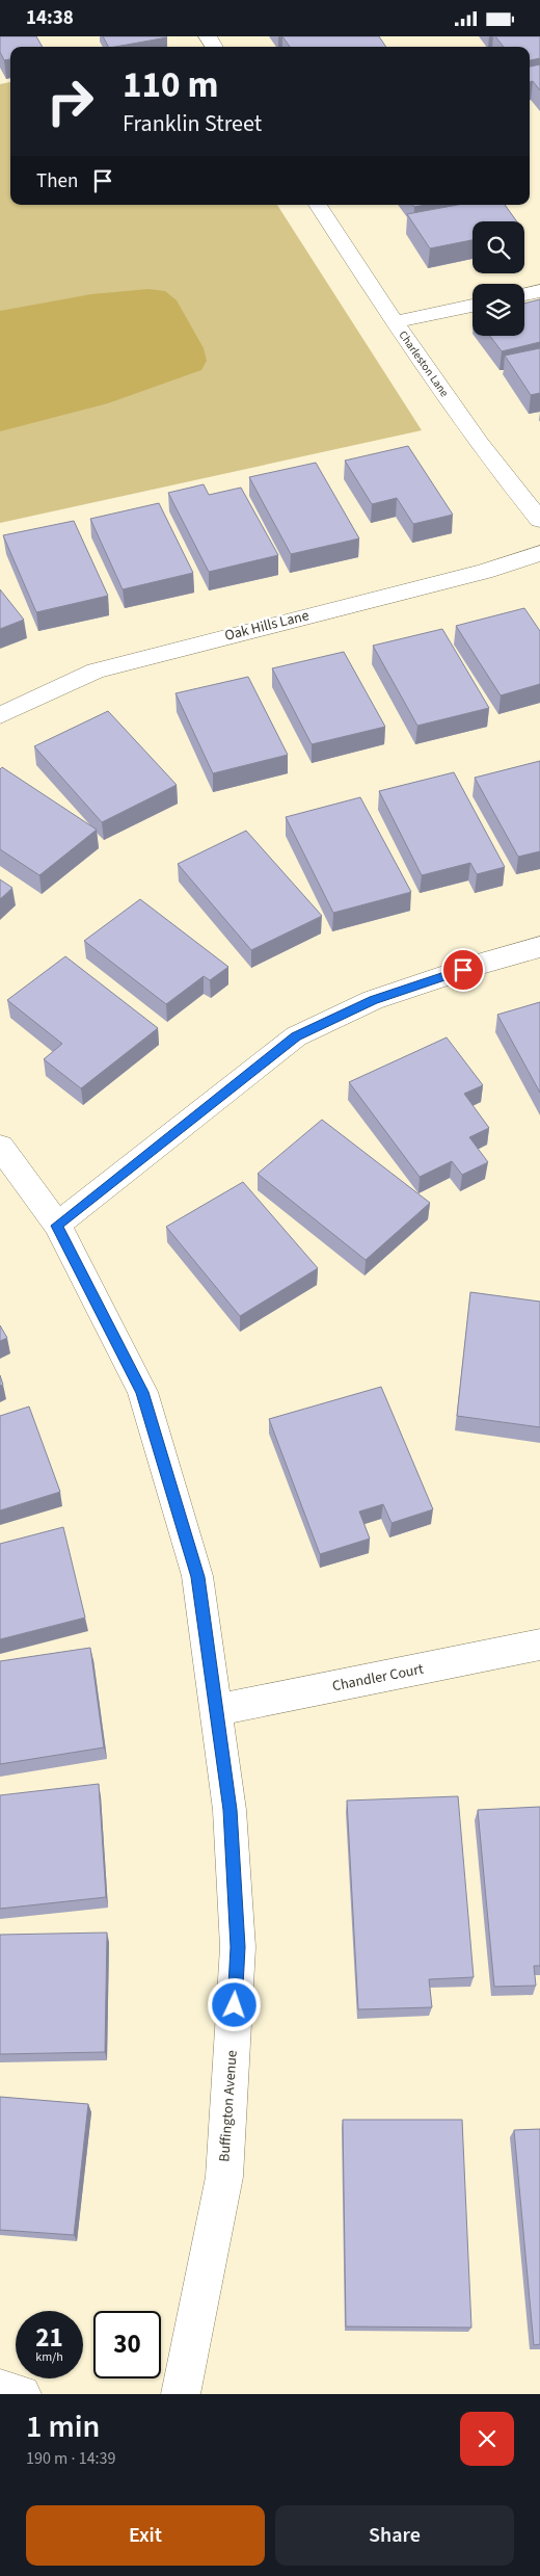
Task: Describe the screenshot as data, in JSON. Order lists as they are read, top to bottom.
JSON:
{
  "streets": {
    "street": [
      "Charleston Lane",
      "Oak Hills Lane",
      "Chandler Court",
      "Buffington Avenue"
    ]
  },
  "crossings": [
    ["Chandler Court", "Buffington Avenue"]
  ],
  "page": {
    "status": "14:38",
    "turn": ["110 m", "Franklin Street"],
    "then": "Then",
    "speed": "21 km/h",
    "limit": "30",
    "heading": ["1 min", "190 m · 14:39"],
    "buttons": ["Exit", "Share"]
  }
}
